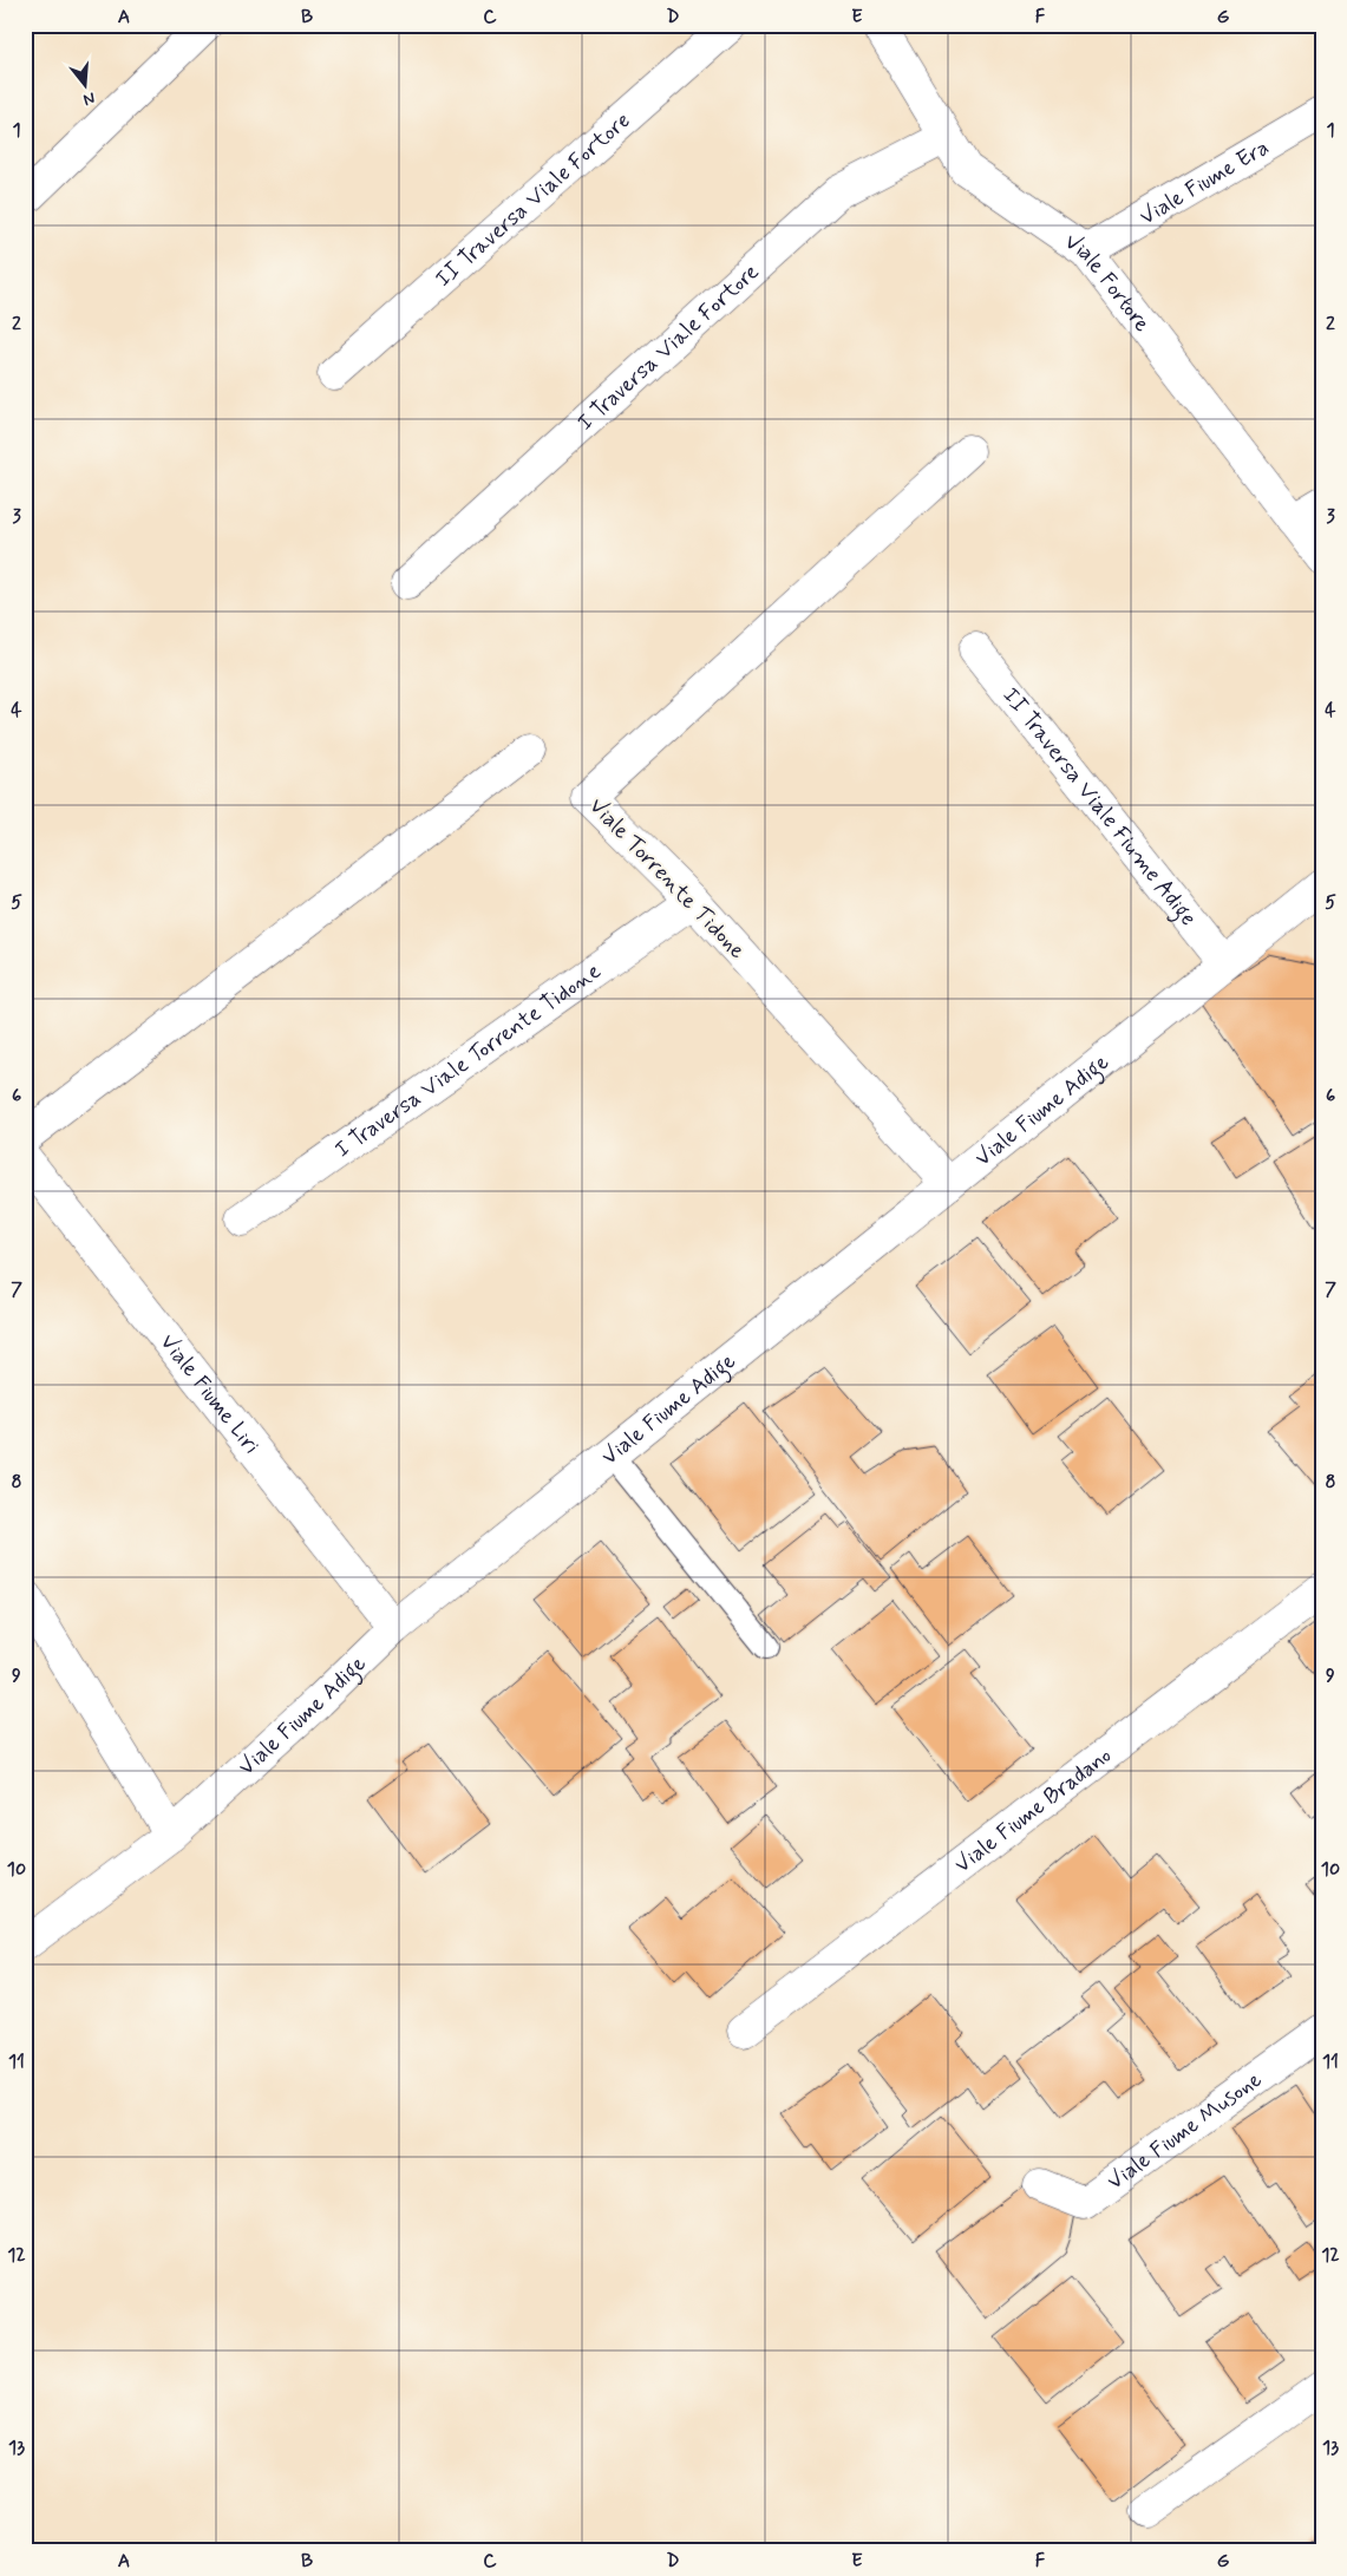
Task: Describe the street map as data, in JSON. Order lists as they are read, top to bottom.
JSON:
{
  "streets": {
    "street": [
      "Viale Fiume Era",
      "II Traversa Viale Fortore",
      "Viale Fortore",
      "I Traversa Viale Fortore",
      "II Traversa Viale Fiume Adige",
      "Viale Torrente Tidone",
      "I Traversa Viale Torrente Tidone",
      "Viale Fiume Adige",
      "Viale Fiume Liri",
      "Viale Fiume Bradano",
      "Viale Fiume Musone"
    ]
  },
  "crossings": [
    ["Viale Fiume Era", "Viale Fortore"],
    ["Viale Fortore", "I Traversa Viale Fortore"],
    ["II Traversa Viale Fiume Adige", "Viale Fiume Adige"],
    ["Viale Torrente Tidone", "I Traversa Viale Torrente Tidone"],
    ["Viale Torrente Tidone", "Viale Fiume Adige"],
    ["Viale Fiume Adige", "Viale Fiume Liri"]
  ],
  "north": "bottom",
  "grid": {
    "columns": [
      "A",
      "B",
      "C",
      "D",
      "E",
      "F",
      "G"
    ],
    "rows": [
      "1",
      "2",
      "3",
      "4",
      "5",
      "6",
      "7",
      "8",
      "9",
      "10",
      "11",
      "12",
      "13"
    ]
  }
}
